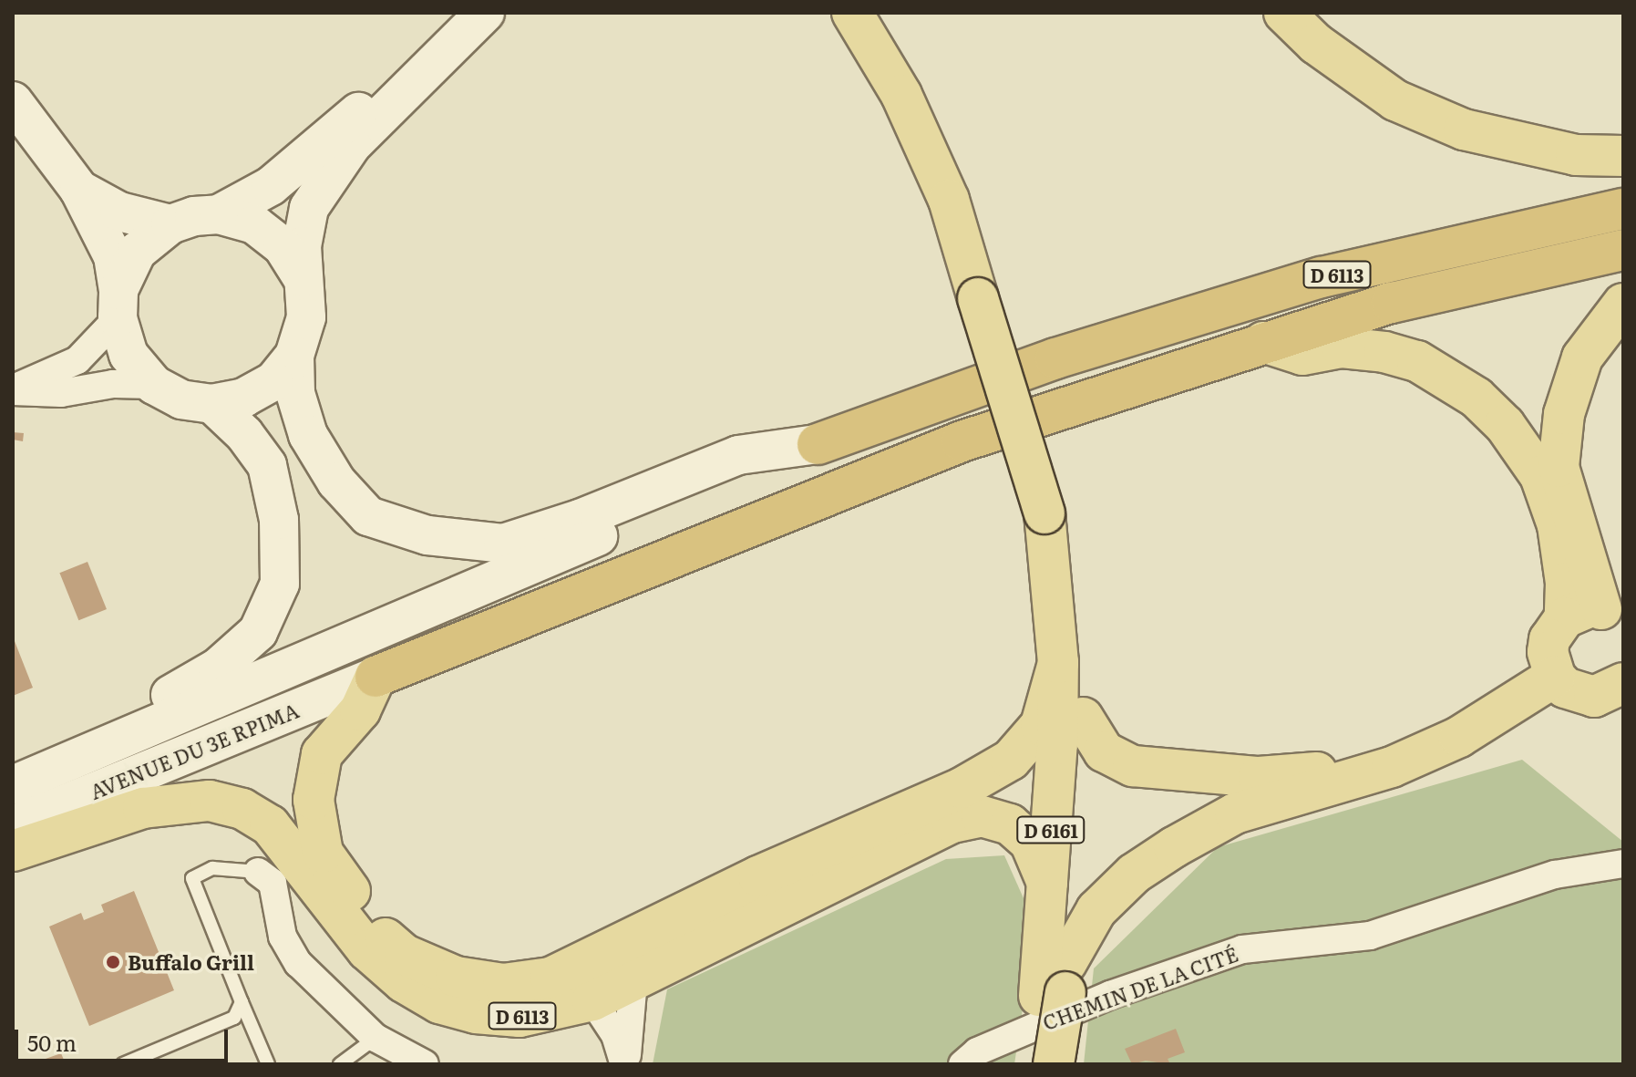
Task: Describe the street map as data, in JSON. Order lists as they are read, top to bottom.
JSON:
{
  "streets": {
    "highway": ["D 6113"],
    "main road": ["AVENUE DU 3E RPIMA", "D 6161"],
    "street": ["CHEMIN DE LA CITÉ"]
  },
  "crossings": [
    ["D 6113", "AVENUE DU 3E RPIMA"],
    ["D 6113", "D 6161"]
  ],
  "places": ["Buffalo Grill"],
  "scale_bar": "50 m"
}
